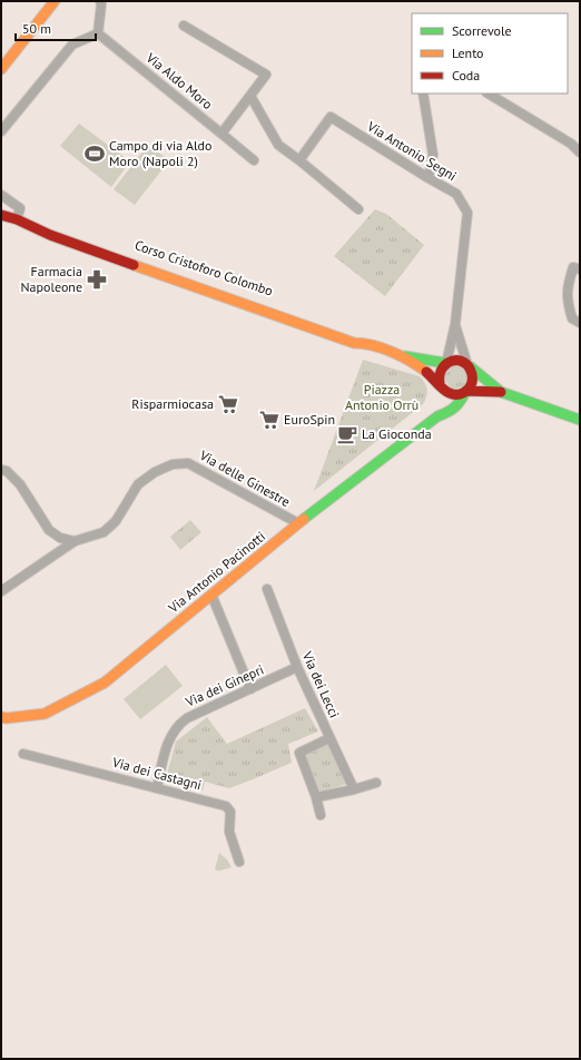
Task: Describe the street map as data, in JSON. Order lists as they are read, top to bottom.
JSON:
{
  "streets": {
    "street": [
      "Via Aldo Moro",
      "Via Antonio Segni",
      "Corso Cristoforo Colombo",
      "Via delle Ginestre",
      "Via Antonio Pacinotti",
      "Via dei Lecci",
      "Via dei Ginepri",
      "Via dei Castagni"
    ]
  },
  "crossings": [
    ["Via Antonio Segni", "Corso Cristoforo Colombo"],
    ["Via Antonio Segni", "Via Antonio Pacinotti"],
    ["Corso Cristoforo Colombo", "Via Antonio Pacinotti"],
    ["Via delle Ginestre", "Via Antonio Pacinotti"],
    ["Via dei Lecci", "Via dei Ginepri"],
    ["Via dei Ginepri", "Via dei Castagni"]
  ],
  "parks": ["Piazza Antonio Orrù"],
  "places": {
    "sports": ["Campo di via Aldo Moro (Napoli 2)"],
    "pharmacy": ["Farmacia Napoleone"],
    "supermarket": ["Risparmiocasa", "EuroSpin"],
    "cafe": ["La Gioconda"]
  },
  "legend": ["Scorrevole", "Lento", "Coda"],
  "scale_bar": "50 m"
}
